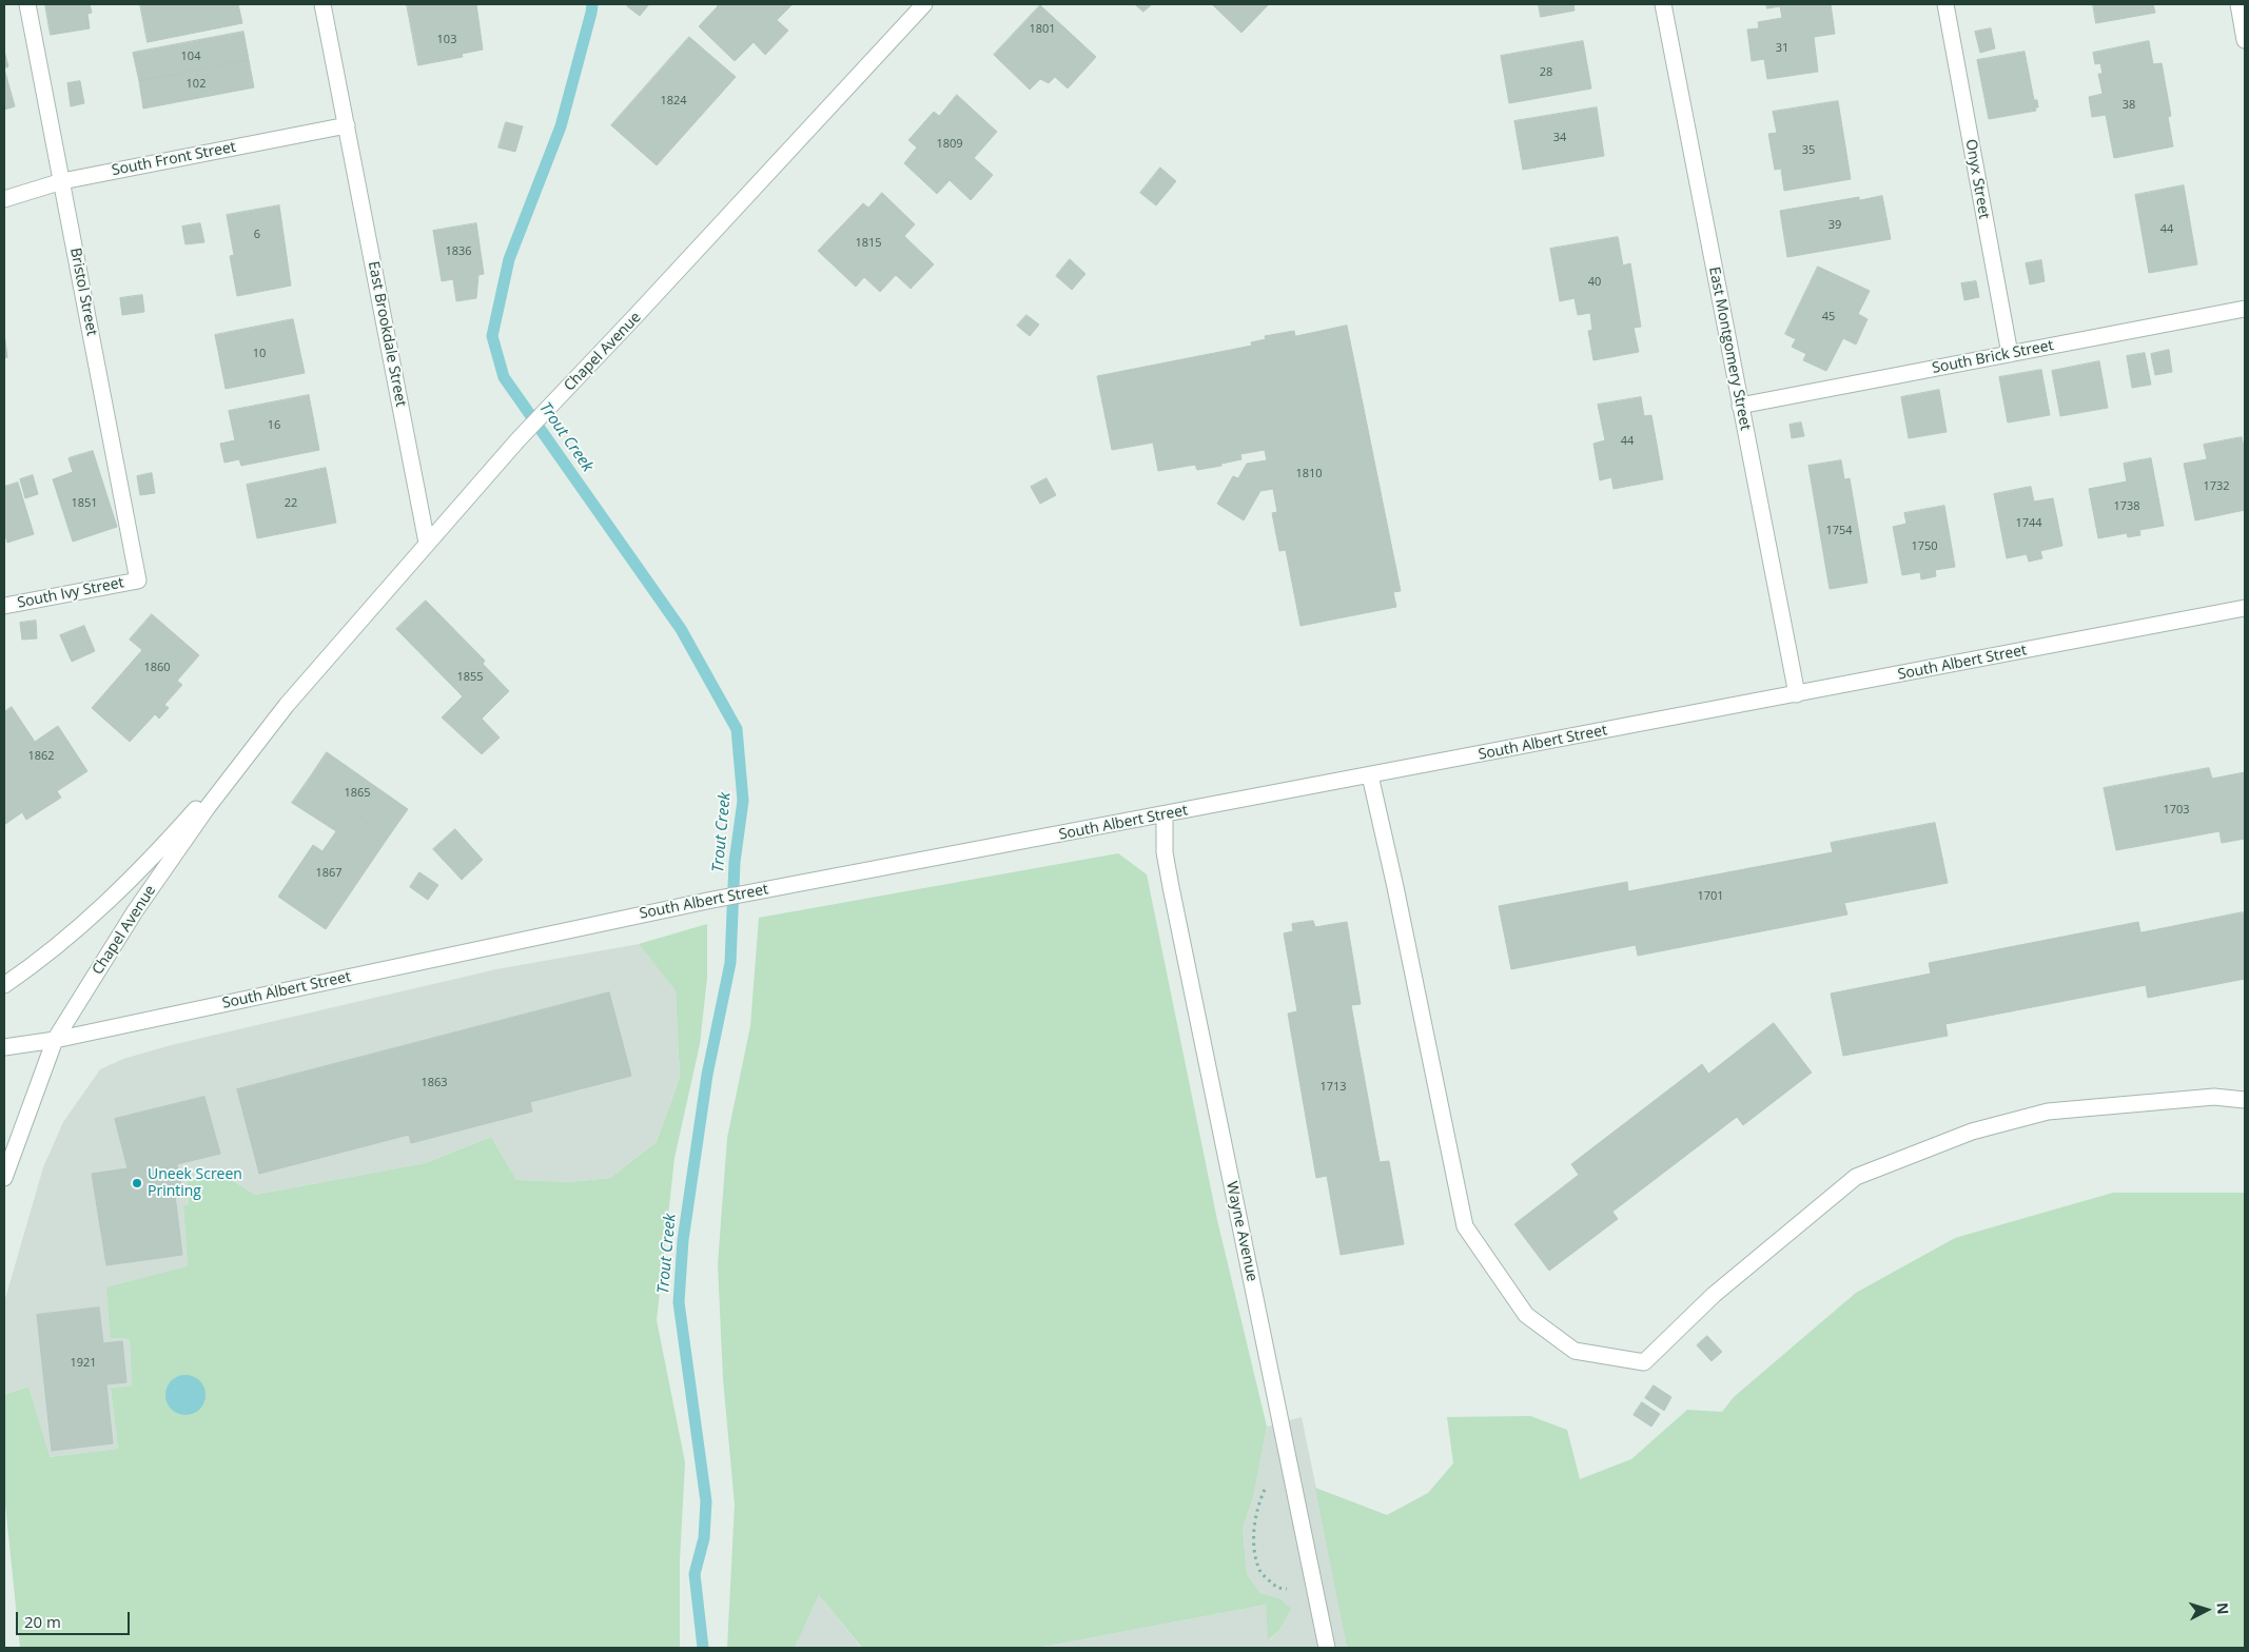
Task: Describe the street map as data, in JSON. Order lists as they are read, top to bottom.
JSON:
{
  "streets": {
    "street": [
      "South Front Street",
      "Onyx Street",
      "Bristol Street",
      "East Brookdale Street",
      "East Montgomery Street",
      "Chapel Avenue",
      "South Brick Street",
      "South Ivy Street",
      "South Albert Street",
      "Wayne Avenue"
    ]
  },
  "crossings": [
    ["South Front Street", "Bristol Street"],
    ["South Front Street", "East Brookdale Street"],
    ["Onyx Street", "South Brick Street"],
    ["Bristol Street", "South Ivy Street"],
    ["East Brookdale Street", "Chapel Avenue"],
    ["East Montgomery Street", "South Brick Street"],
    ["East Montgomery Street", "South Albert Street"],
    ["Chapel Avenue", "South Albert Street"],
    ["South Albert Street", "Wayne Avenue"]
  ],
  "water": ["Trout Creek"],
  "places": ["Uneek Screen Printing"],
  "house_numbers": [
    "1801",
    "103",
    "31",
    "104",
    "28",
    "102",
    "1824",
    "38",
    "34",
    "1809",
    "35",
    "39",
    "44",
    "6",
    "1815",
    "1836",
    "40",
    "45",
    "10",
    "16",
    "44",
    "1810",
    "1732",
    "1851",
    "22",
    "1738",
    "1744",
    "1754",
    "1750",
    "1860",
    "1855",
    "1862",
    "1865",
    "1703",
    "1867",
    "1701",
    "1863",
    "1713",
    "1921"
  ],
  "scale_bar": "20 m",
  "north": "right"
}
